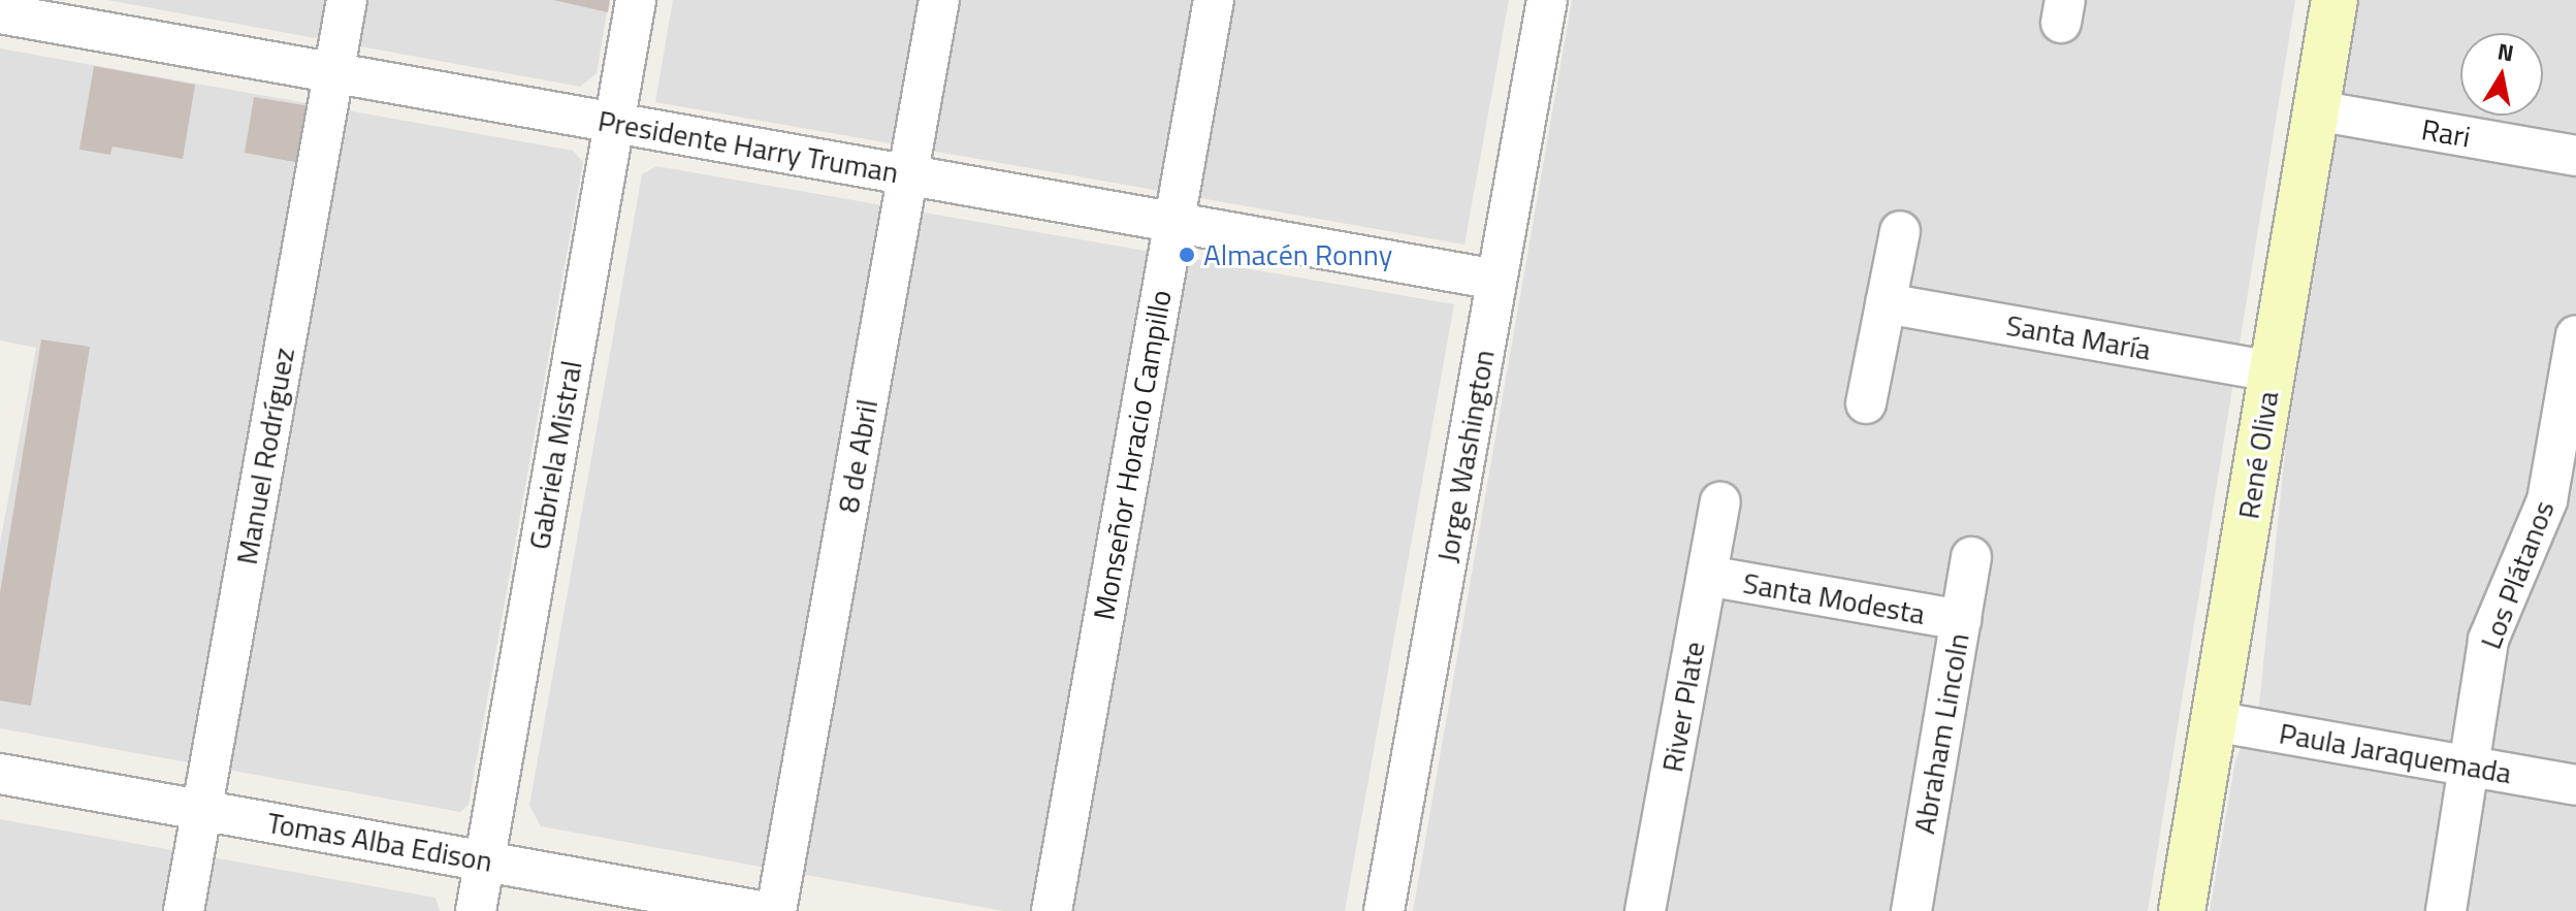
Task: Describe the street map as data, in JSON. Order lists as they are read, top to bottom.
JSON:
{
  "streets": {
    "street": [
      "Rari",
      "Presidente Harry Truman",
      "Santa María",
      "Gabriela Mistral",
      "Monseñor Horacio Campillo",
      "René Oliva",
      "Manuel Rodríguez",
      "8 de Abril",
      "Jorge Washington",
      "Los Plátanos",
      "Santa Modesta",
      "River Plate",
      "Abraham Lincoln",
      "Paula Jaraquemada",
      "Tomas Alba Edison"
    ]
  },
  "crossings": [
    ["Rari", "René Oliva"],
    ["Presidente Harry Truman", "Gabriela Mistral"],
    ["Presidente Harry Truman", "Monseñor Horacio Campillo"],
    ["Presidente Harry Truman", "Manuel Rodríguez"],
    ["Presidente Harry Truman", "8 de Abril"],
    ["Presidente Harry Truman", "Jorge Washington"],
    ["Santa María", "René Oliva"],
    ["Gabriela Mistral", "Tomas Alba Edison"],
    ["René Oliva", "Paula Jaraquemada"],
    ["Manuel Rodríguez", "Tomas Alba Edison"],
    ["Los Plátanos", "Paula Jaraquemada"],
    ["Santa Modesta", "River Plate"],
    ["Santa Modesta", "Abraham Lincoln"]
  ],
  "places": ["Almacén Ronny"],
  "north": "top"
}
